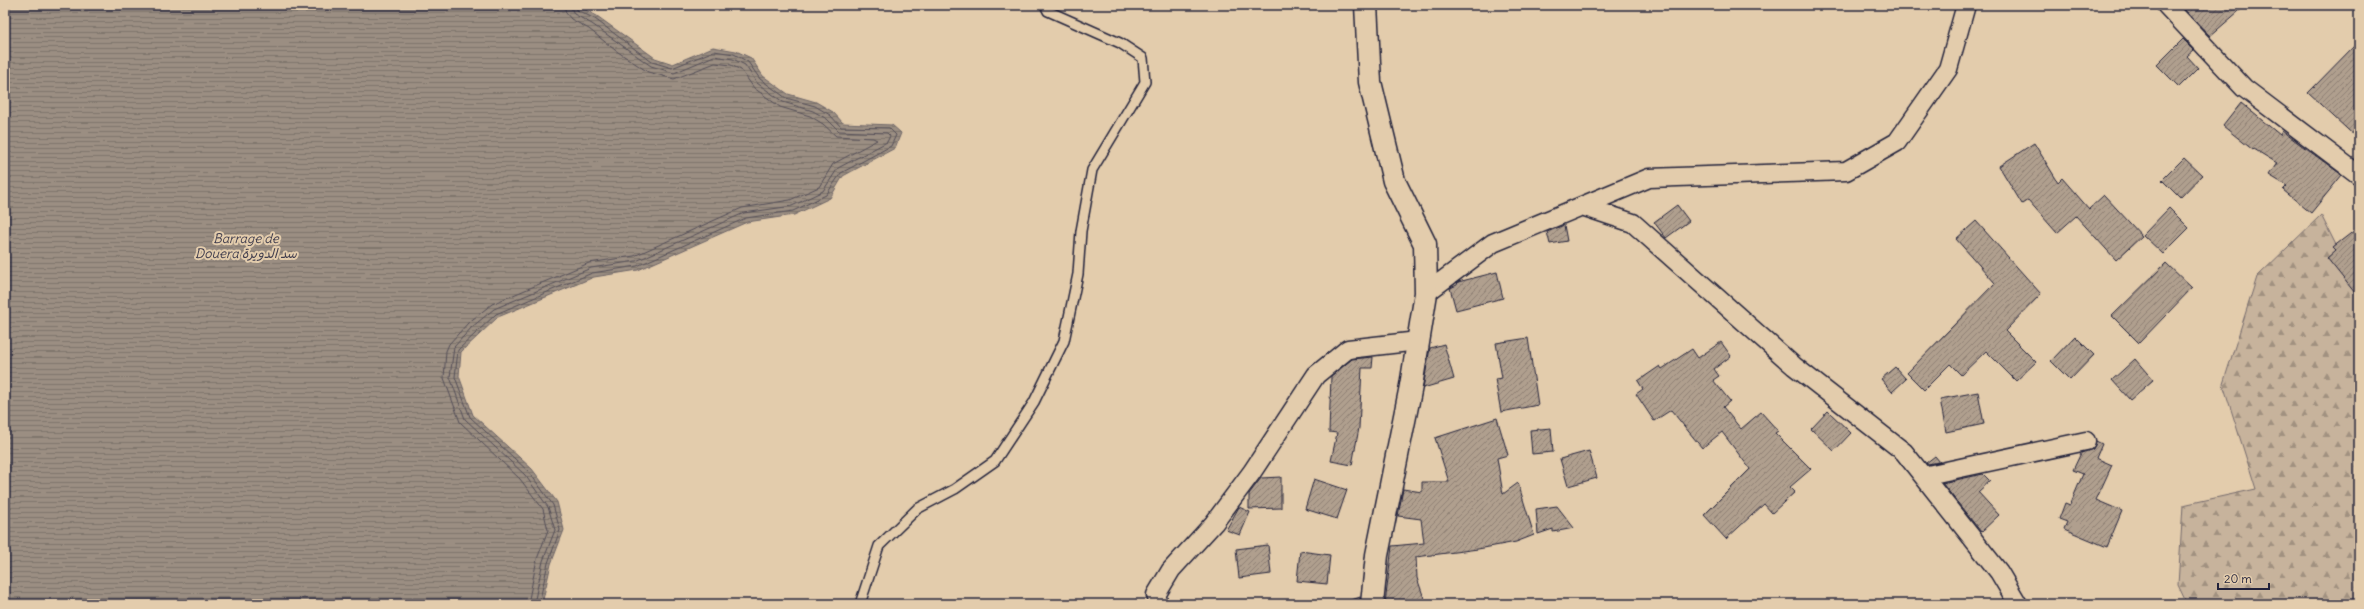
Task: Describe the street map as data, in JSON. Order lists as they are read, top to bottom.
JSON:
{
  "water": ["Barrage de Douera سد الدويرة"],
  "scale_bar": "20 m"
}
